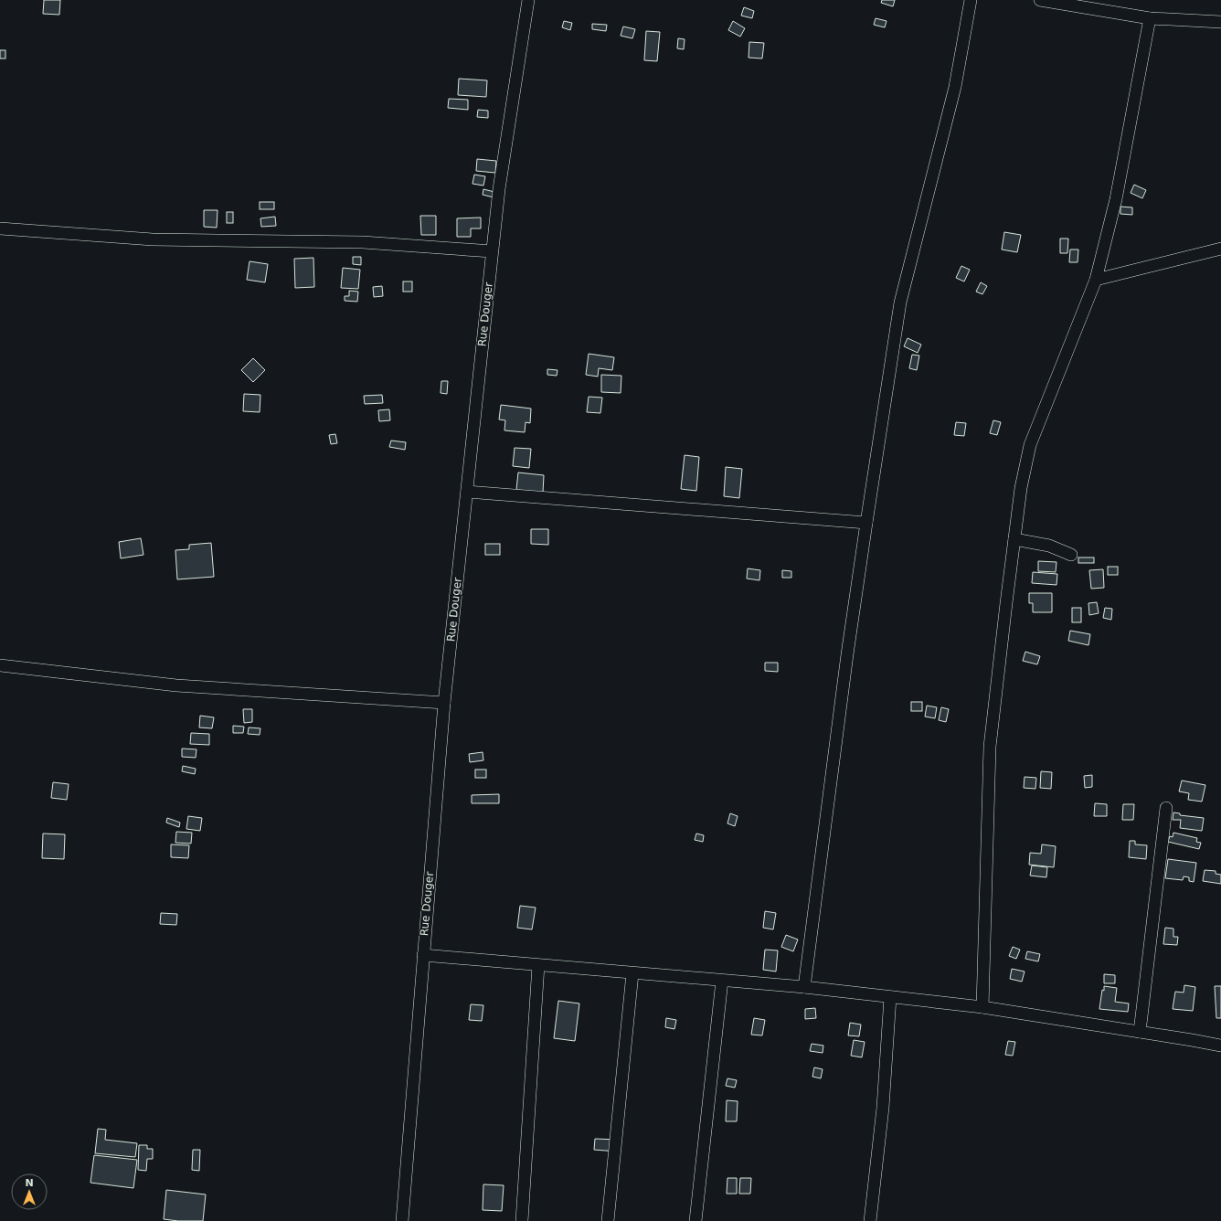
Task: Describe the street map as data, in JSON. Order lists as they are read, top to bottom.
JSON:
{
  "streets": {
    "street": ["Rue Douger"]
  },
  "north": "top"
}
